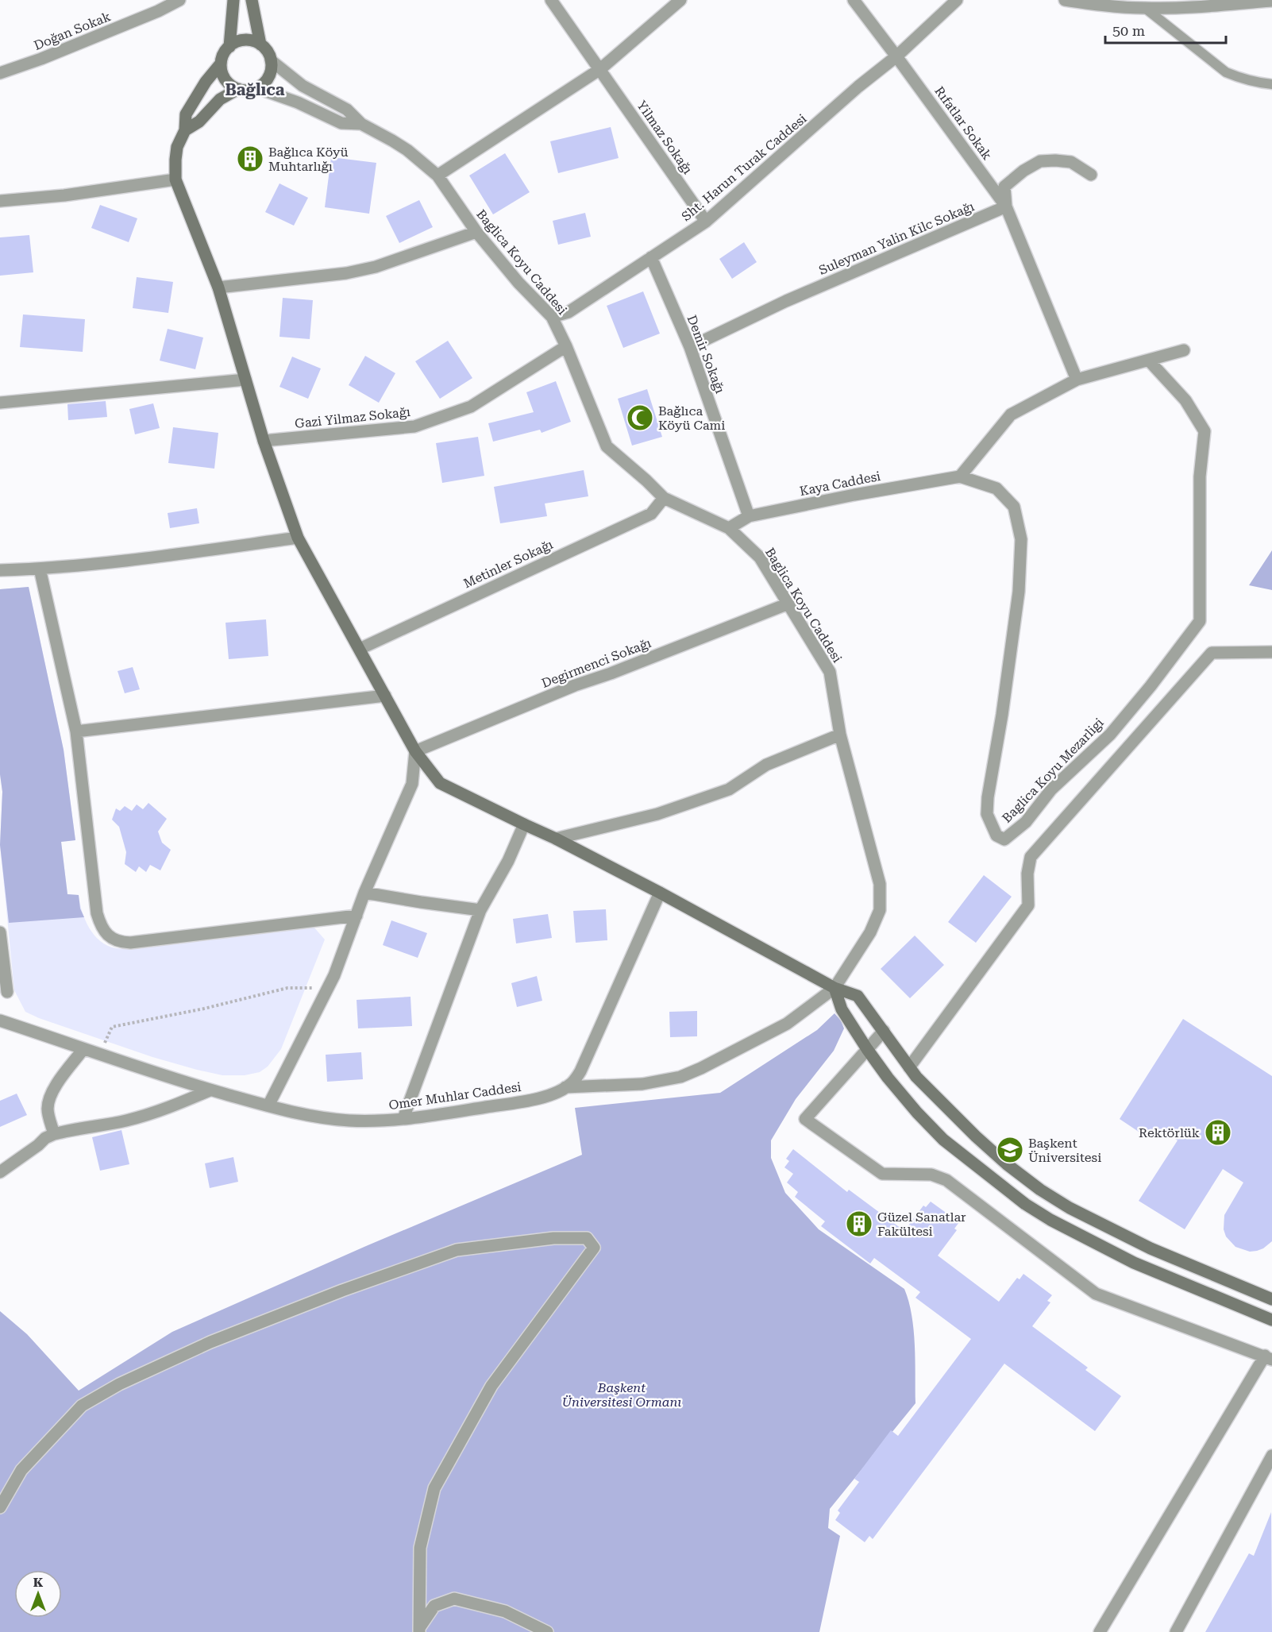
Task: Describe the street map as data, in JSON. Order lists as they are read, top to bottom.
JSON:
{
  "streets": {
    "street": [
      "Doğan Sokak",
      "Rıfatlar Sokak",
      "Yilmaz Sokağı",
      "Sht. Harun Turak Caddesi",
      "Suleyman Yalin Kilc Sokağı",
      "Baglica Koyu Caddesi",
      "Demir Sokağı",
      "Gazi Yilmaz Sokağı",
      "Kaya Caddesi",
      "Metinler Sokağı",
      "Degirmenci Sokağı",
      "Baglica Koyu Mezarligi",
      "Omer Muhlar Caddesi"
    ]
  },
  "crossings": [
    ["Rıfatlar Sokak", "Sht. Harun Turak Caddesi"],
    ["Rıfatlar Sokak", "Suleyman Yalin Kilc Sokağı"],
    ["Yilmaz Sokağı", "Sht. Harun Turak Caddesi"],
    ["Sht. Harun Turak Caddesi", "Baglica Koyu Caddesi"],
    ["Sht. Harun Turak Caddesi", "Demir Sokağı"],
    ["Suleyman Yalin Kilc Sokağı", "Demir Sokağı"],
    ["Baglica Koyu Caddesi", "Gazi Yilmaz Sokağı"],
    ["Baglica Koyu Caddesi", "Kaya Caddesi"],
    ["Baglica Koyu Caddesi", "Metinler Sokağı"],
    ["Baglica Koyu Caddesi", "Degirmenci Sokağı"],
    ["Baglica Koyu Caddesi", "Omer Muhlar Caddesi"],
    ["Demir Sokağı", "Kaya Caddesi"],
    ["Kaya Caddesi", "Baglica Koyu Mezarligi"]
  ],
  "districts": ["Bağlıca"],
  "parks": ["Başkent Üniversitesi Ormanı"],
  "places": {
    "building": ["Bağlıca Köyü Muhtarlığı", "Rektörlük", "Güzel Sanatlar Fakültesi"],
    "mosque": ["Bağlıca Köyü Cami"],
    "school or university": ["Başkent Üniversitesi"]
  },
  "scale_bar": "50 m",
  "north": "top"
}
